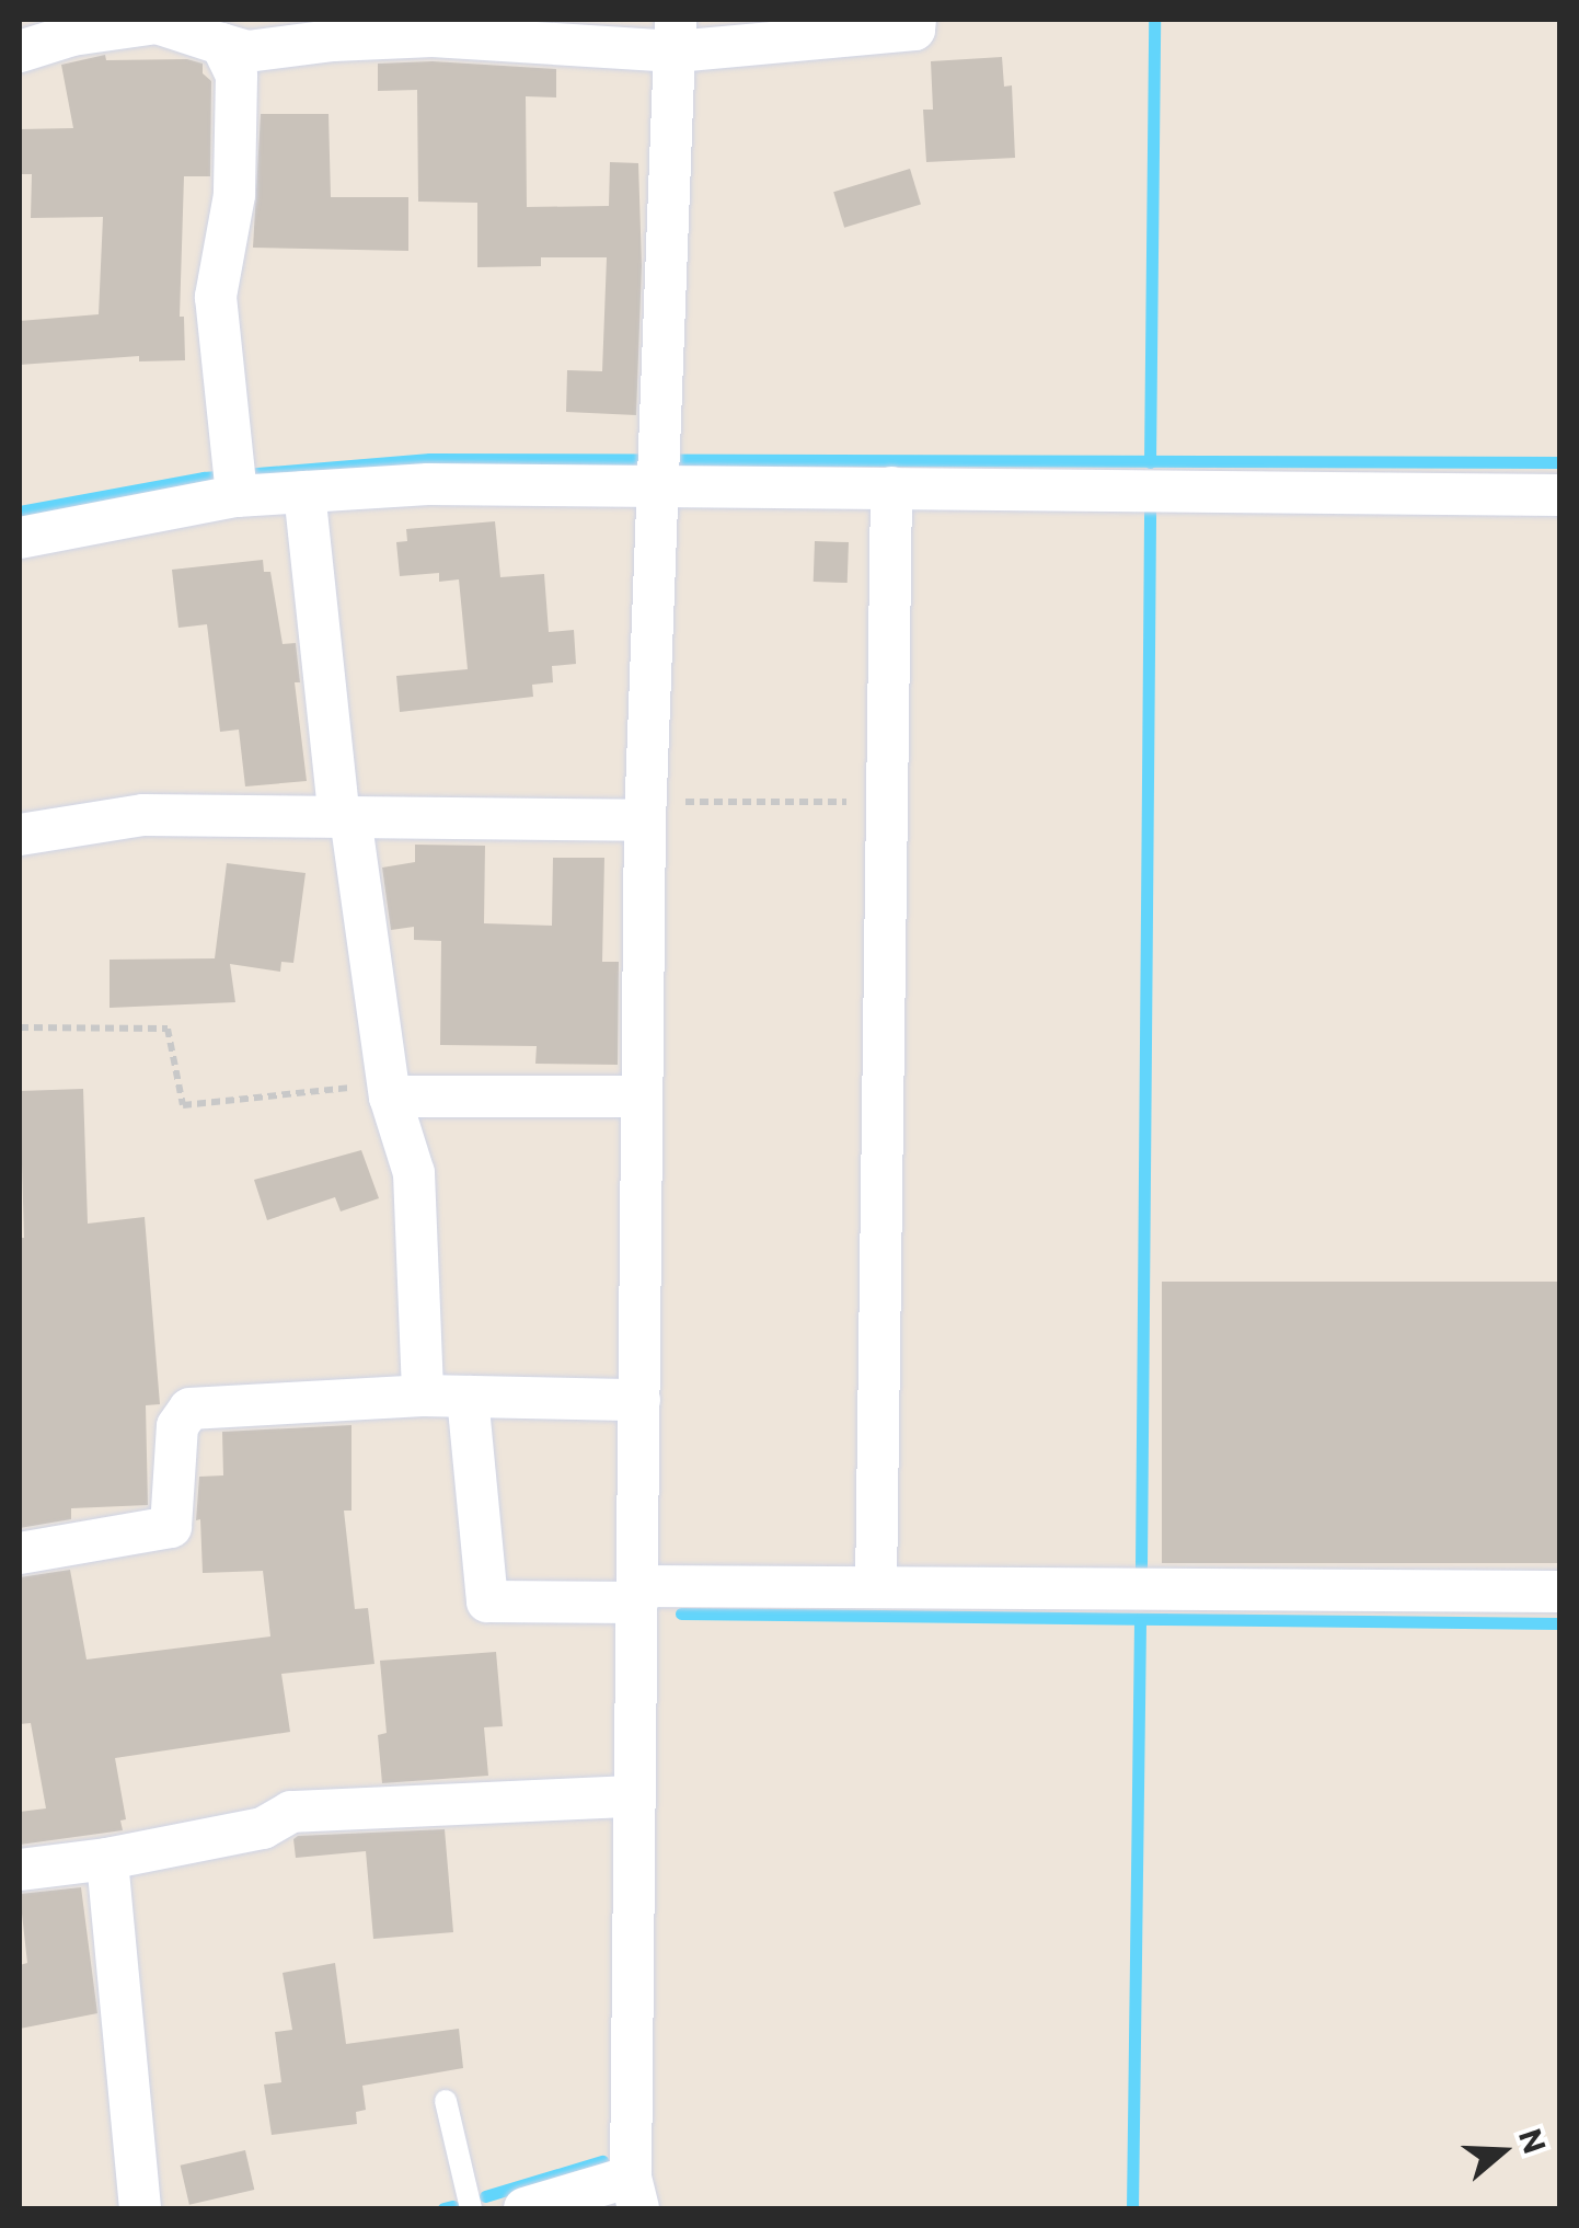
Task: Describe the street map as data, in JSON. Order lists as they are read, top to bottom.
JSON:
{
  "north": "right"
}
